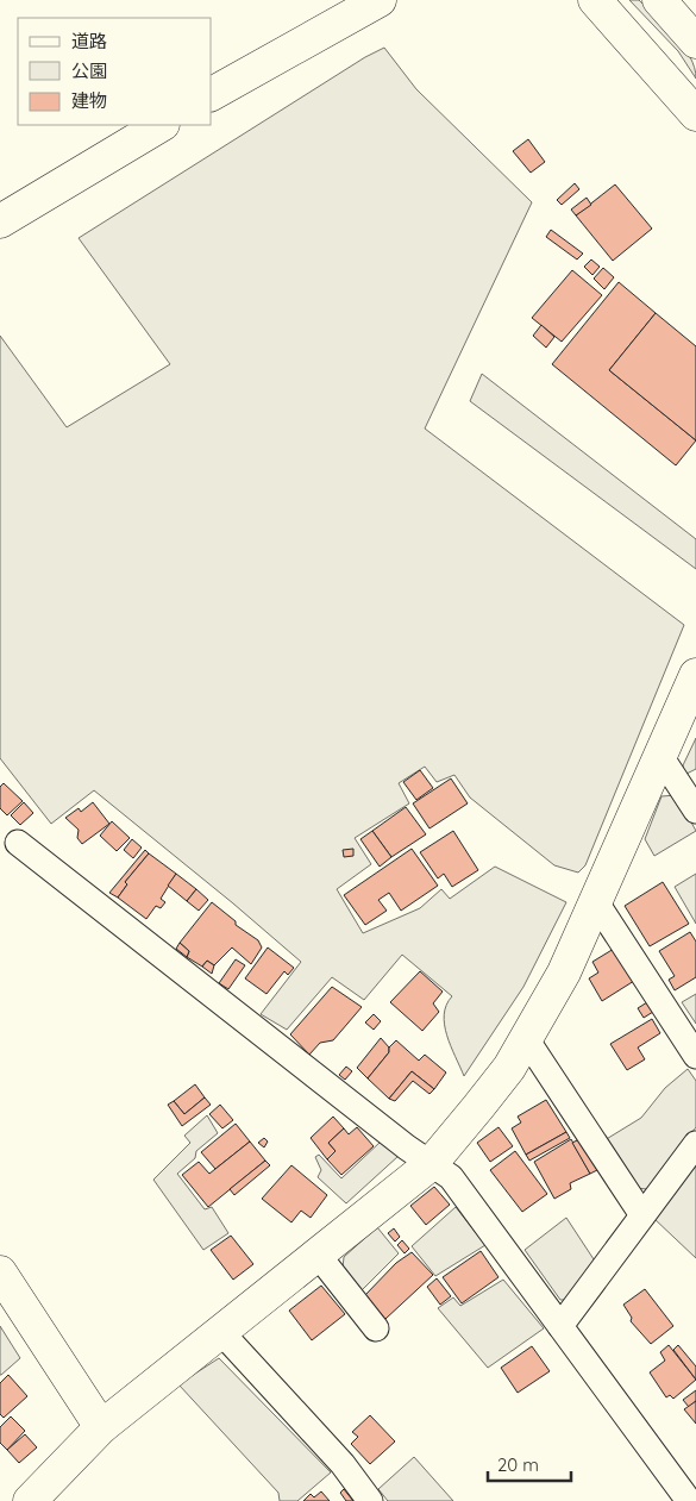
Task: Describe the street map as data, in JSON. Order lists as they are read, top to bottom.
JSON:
{
  "legend": ["道路", "公園", "建物"],
  "scale_bar": "20 m"
}
